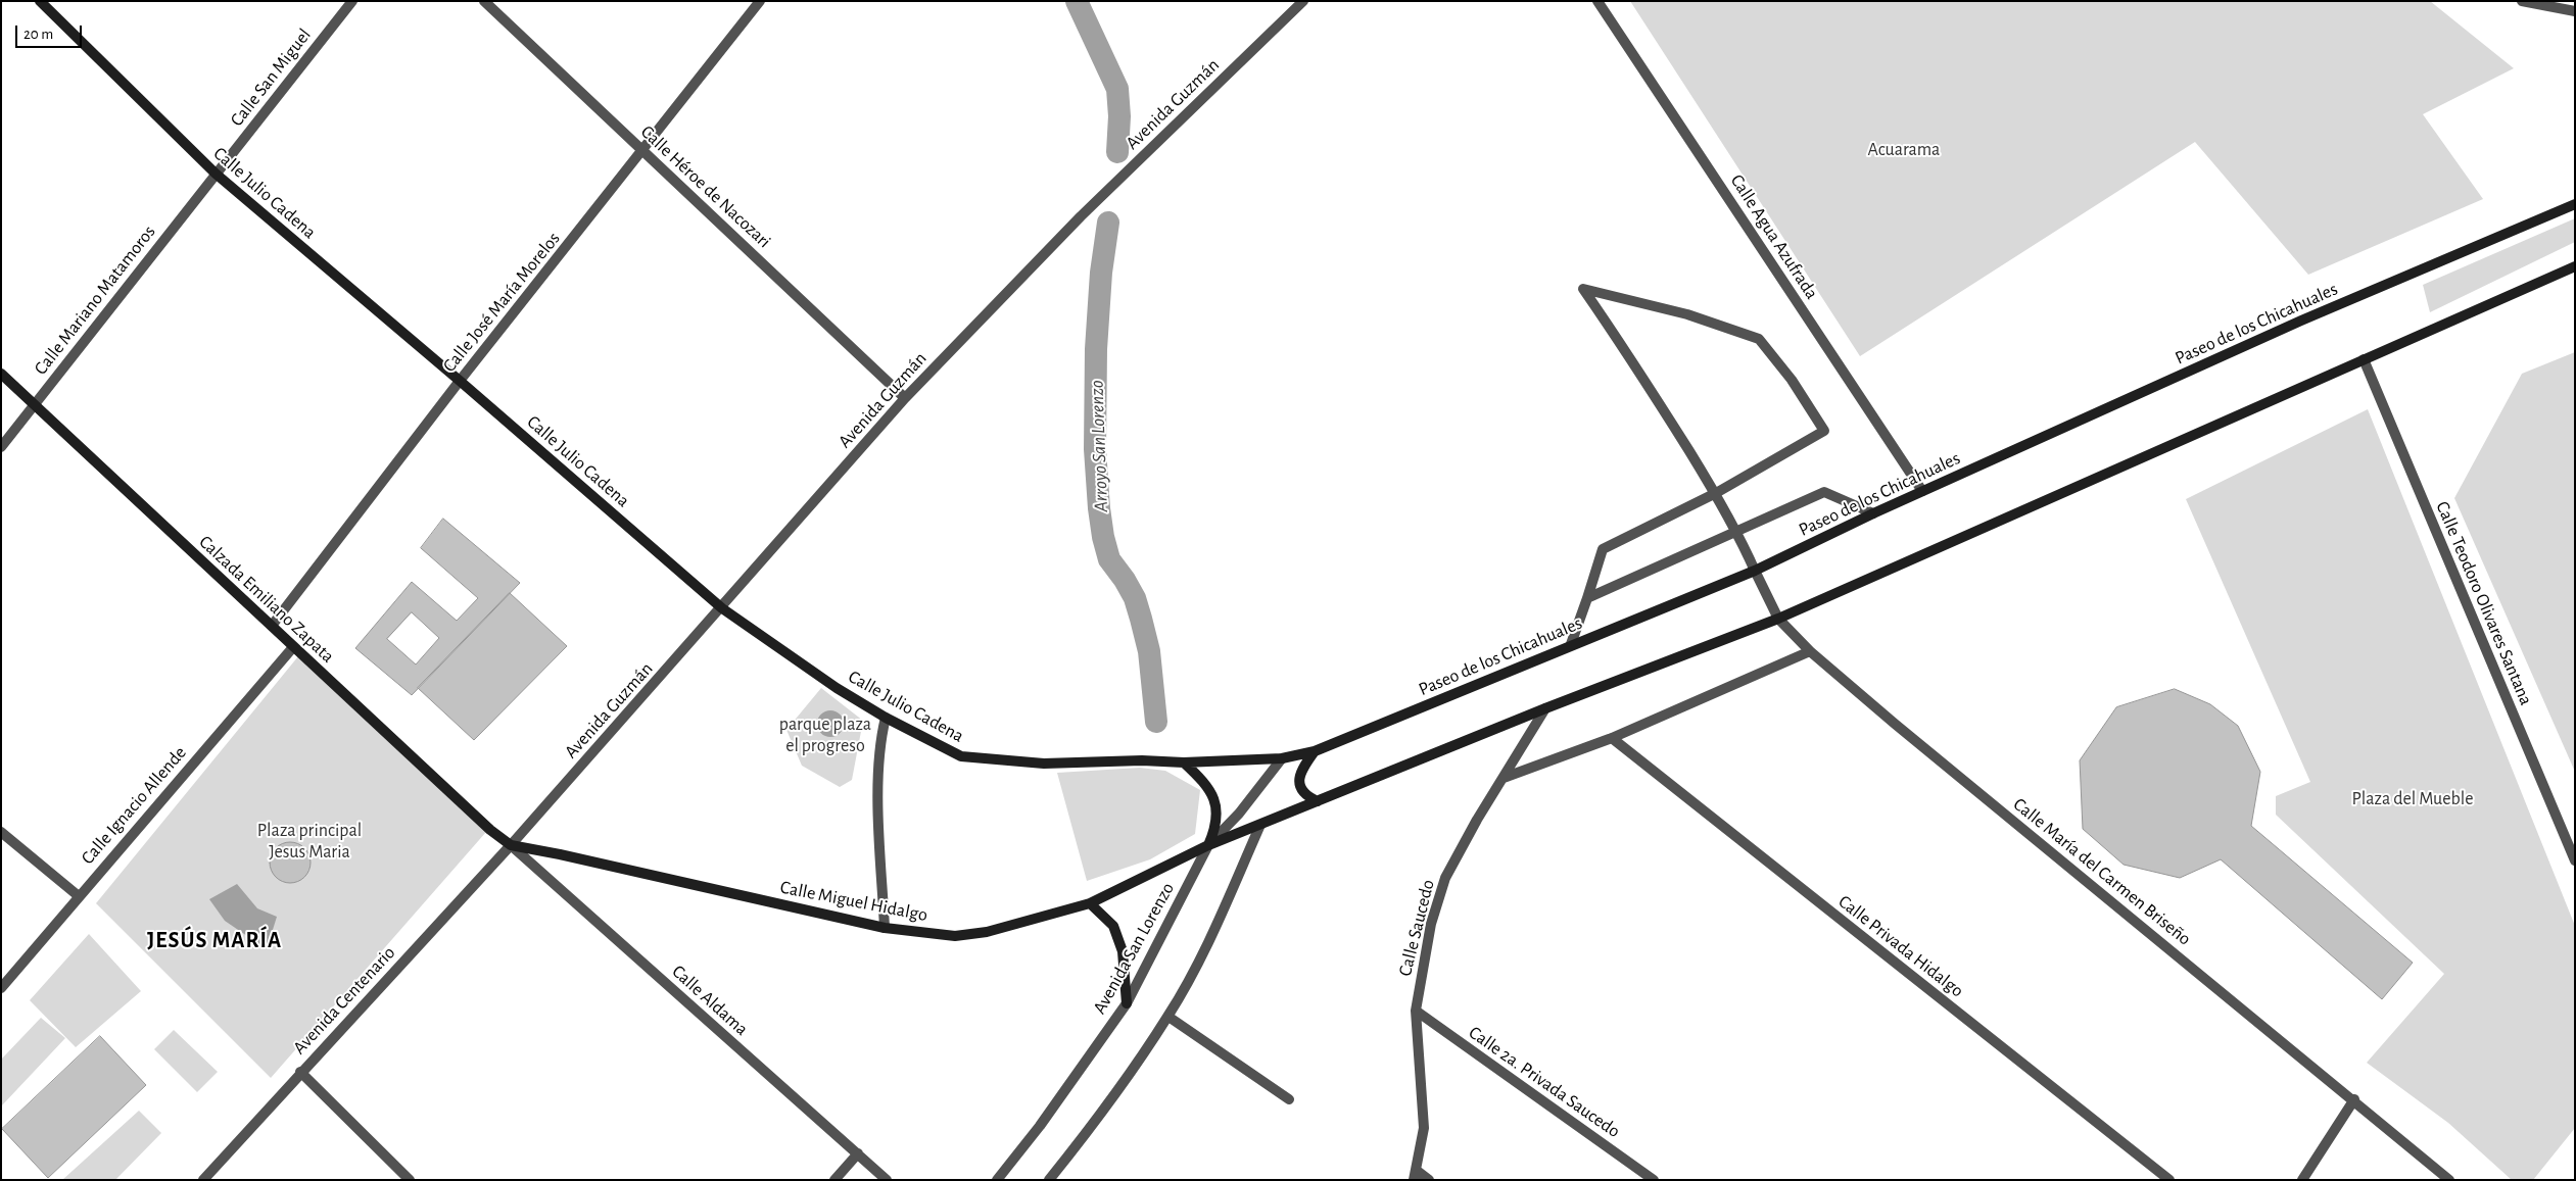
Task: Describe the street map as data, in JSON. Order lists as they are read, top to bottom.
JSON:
{
  "streets": {
    "main road": [
      "Calle Julio Cadena",
      "Paseo de los Chicahuales",
      "Calzada Emiliano Zapata",
      "Calle Miguel Hidalgo"
    ],
    "street": [
      "Calle San Miguel",
      "Avenida Guzmán",
      "Calle Héroe de Nacozari",
      "Calle Agua Azufrada",
      "Calle Mariano Matamoros",
      "Calle José María Morelos",
      "Calle Teodoro Olivares Santana",
      "Calle Ignacio Allende",
      "Calle María del Carmen Briseño",
      "Calle Saucedo",
      "Calle Privada Hidalgo",
      "Avenida San Lorenzo",
      "Avenida Centenario",
      "Calle Aldama",
      "Calle 2a. Privada Saucedo"
    ]
  },
  "crossings": [
    ["Calle San Miguel", "Calle Julio Cadena"],
    ["Calle San Miguel", "Calle Mariano Matamoros"],
    ["Avenida Guzmán", "Calle Héroe de Nacozari"],
    ["Avenida Guzmán", "Calle Julio Cadena"],
    ["Avenida Guzmán", "Calzada Emiliano Zapata"],
    ["Avenida Guzmán", "Calle Miguel Hidalgo"],
    ["Avenida Guzmán", "Avenida Centenario"],
    ["Avenida Guzmán", "Calle Aldama"],
    ["Calle Héroe de Nacozari", "Calle José María Morelos"],
    ["Calle Julio Cadena", "Calle Mariano Matamoros"],
    ["Calle Julio Cadena", "Calle José María Morelos"],
    ["Calle Julio Cadena", "Paseo de los Chicahuales"],
    ["Calle Agua Azufrada", "Paseo de los Chicahuales"],
    ["Calle Mariano Matamoros", "Calzada Emiliano Zapata"],
    ["Calle José María Morelos", "Calzada Emiliano Zapata"],
    ["Paseo de los Chicahuales", "Calle María del Carmen Briseño"],
    ["Paseo de los Chicahuales", "Avenida San Lorenzo"],
    ["Calzada Emiliano Zapata", "Calle Ignacio Allende"],
    ["Calzada Emiliano Zapata", "Calle Miguel Hidalgo"],
    ["Calzada Emiliano Zapata", "Avenida Centenario"],
    ["Calzada Emiliano Zapata", "Calle Aldama"],
    ["Calle Miguel Hidalgo", "Avenida San Lorenzo"],
    ["Calle Miguel Hidalgo", "Avenida Centenario"],
    ["Calle Miguel Hidalgo", "Calle Aldama"],
    ["Calle Saucedo", "Calle 2a. Privada Saucedo"],
    ["Avenida Centenario", "Calle Aldama"]
  ],
  "districts": ["JESÚS MARÍA"],
  "water": ["Arroyo San Lorenzo"],
  "parks": [
    "Acuarama",
    "parque plaza el progreso",
    "Plaza del Mueble",
    "Plaza principal Jesus Maria"
  ],
  "scale_bar": "20 m"
}
